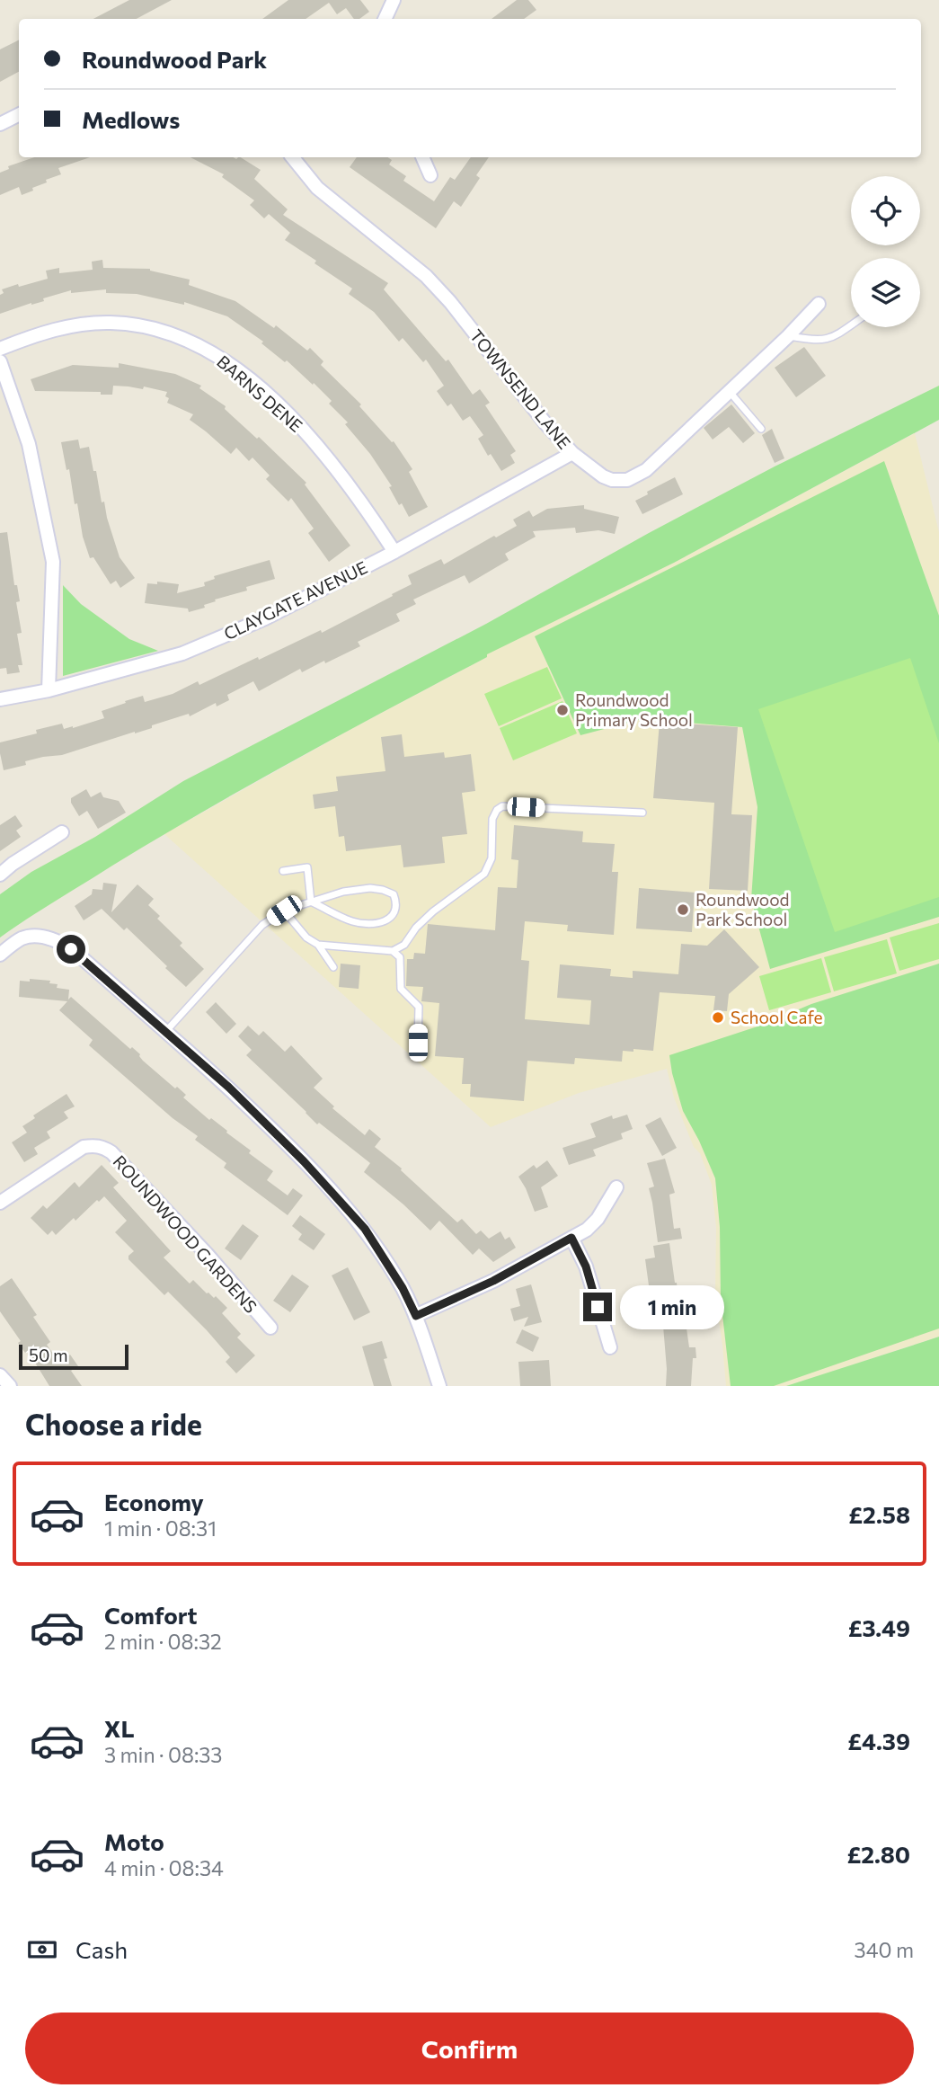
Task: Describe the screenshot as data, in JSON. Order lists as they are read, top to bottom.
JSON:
{
  "streets": {
    "street": [
      "TOWNSEND LANE",
      "BARNS DENE",
      "CLAYGATE AVENUE",
      "ROUNDWOOD GARDENS"
    ]
  },
  "crossings": [
    ["TOWNSEND LANE", "CLAYGATE AVENUE"],
    ["BARNS DENE", "CLAYGATE AVENUE"]
  ],
  "places": ["Roundwood Primary School", "Roundwood Park School", "School Cafe"],
  "scale_bar": "50 m",
  "page": {
    "banner": ["Roundwood Park", "Medlows"],
    "bubble": "1 min",
    "scale": "50 m",
    "heading": "Choose a ride",
    "list": [
      {
        "name": "Economy",
        "note": "1 min · 08:31",
        "value": "£2.58"
      },
      {
        "name": "Comfort",
        "note": "2 min · 08:32",
        "value": "£3.49"
      },
      {
        "name": "XL",
        "note": "3 min · 08:33",
        "value": "£4.39"
      },
      {
        "name": "Moto",
        "note": "4 min · 08:34",
        "value": "£2.80"
      }
    ],
    "pay": ["Cash", "340 m"],
    "buttons": "Confirm"
  }
}
